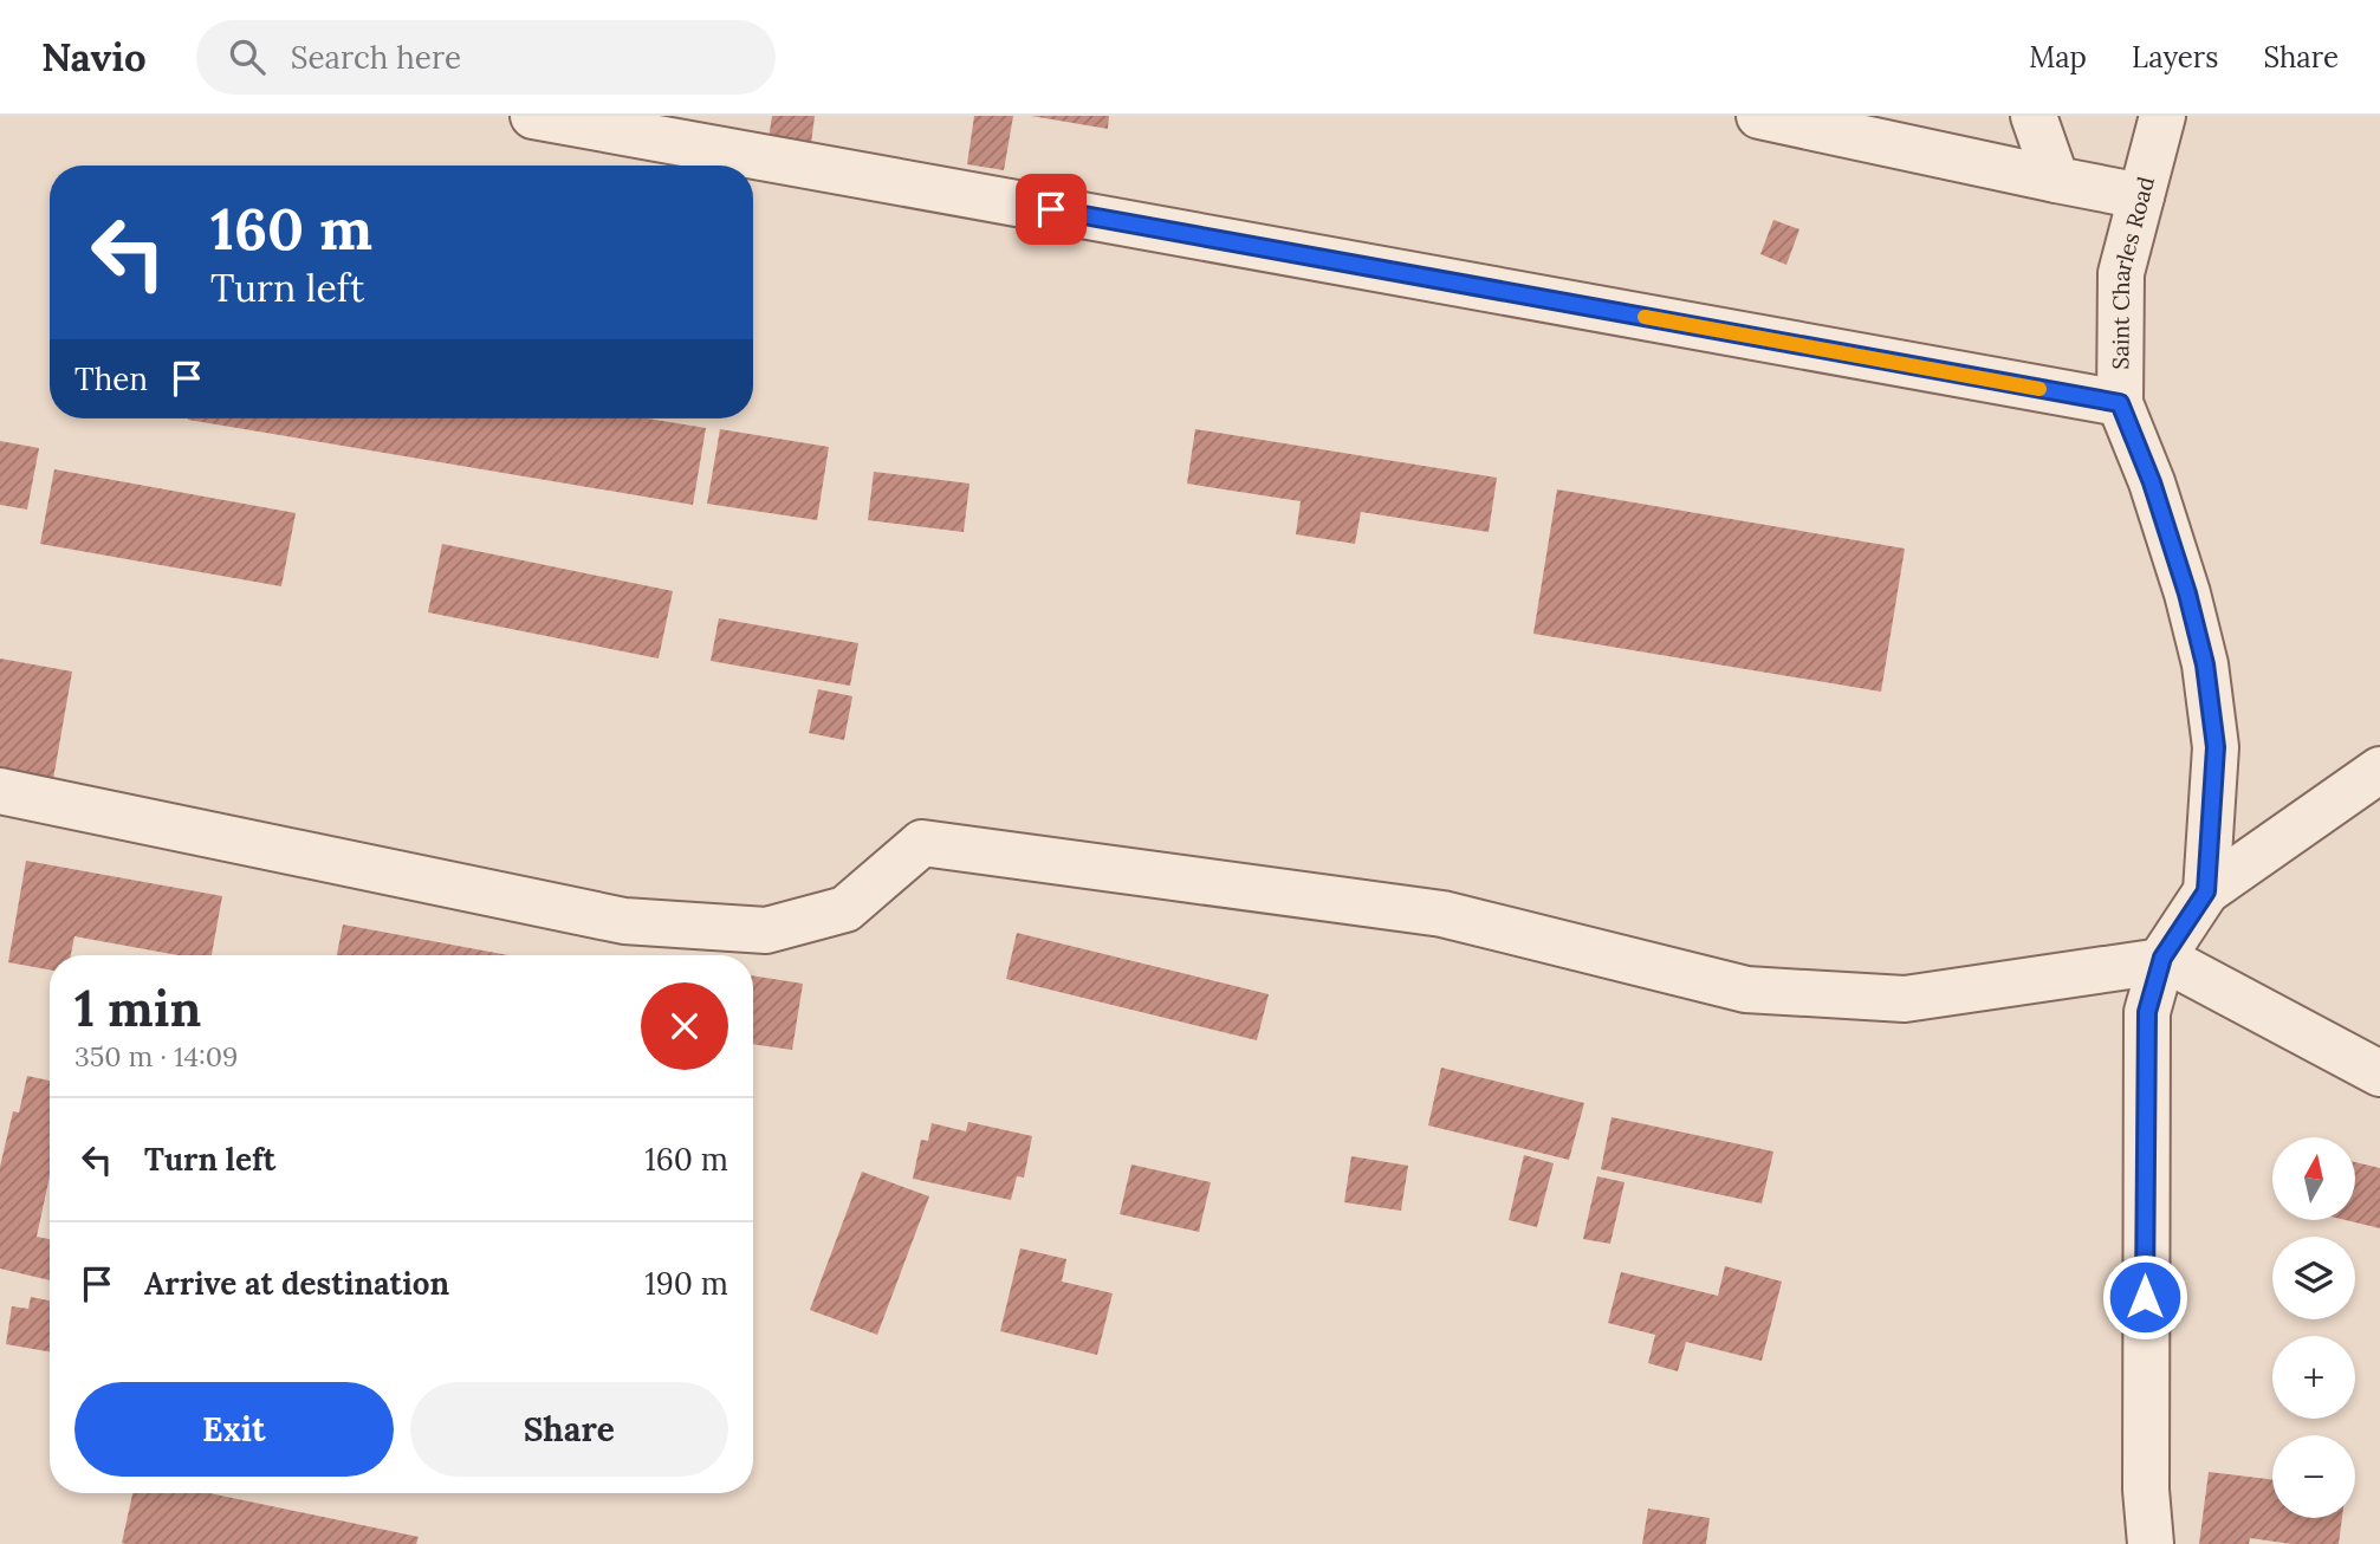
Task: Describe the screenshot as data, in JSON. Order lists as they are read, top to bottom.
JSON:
{
  "streets": {
    "street": ["Saint Charles Road"]
  },
  "north": "top",
  "page": {
    "header": "Navio",
    "search": "Search here",
    "nav": ["Map", "Layers", "Share"],
    "turn": ["160 m", "Turn left"],
    "then": "Then",
    "heading": ["1 min", "350 m · 14:09"],
    "list": [
      {
        "name": "Turn left",
        "value": "160 m"
      },
      {
        "name": "Arrive at destination",
        "value": "190 m"
      }
    ],
    "map_buttons": ["+", "−"],
    "buttons": ["Exit", "Share"]
  }
}
